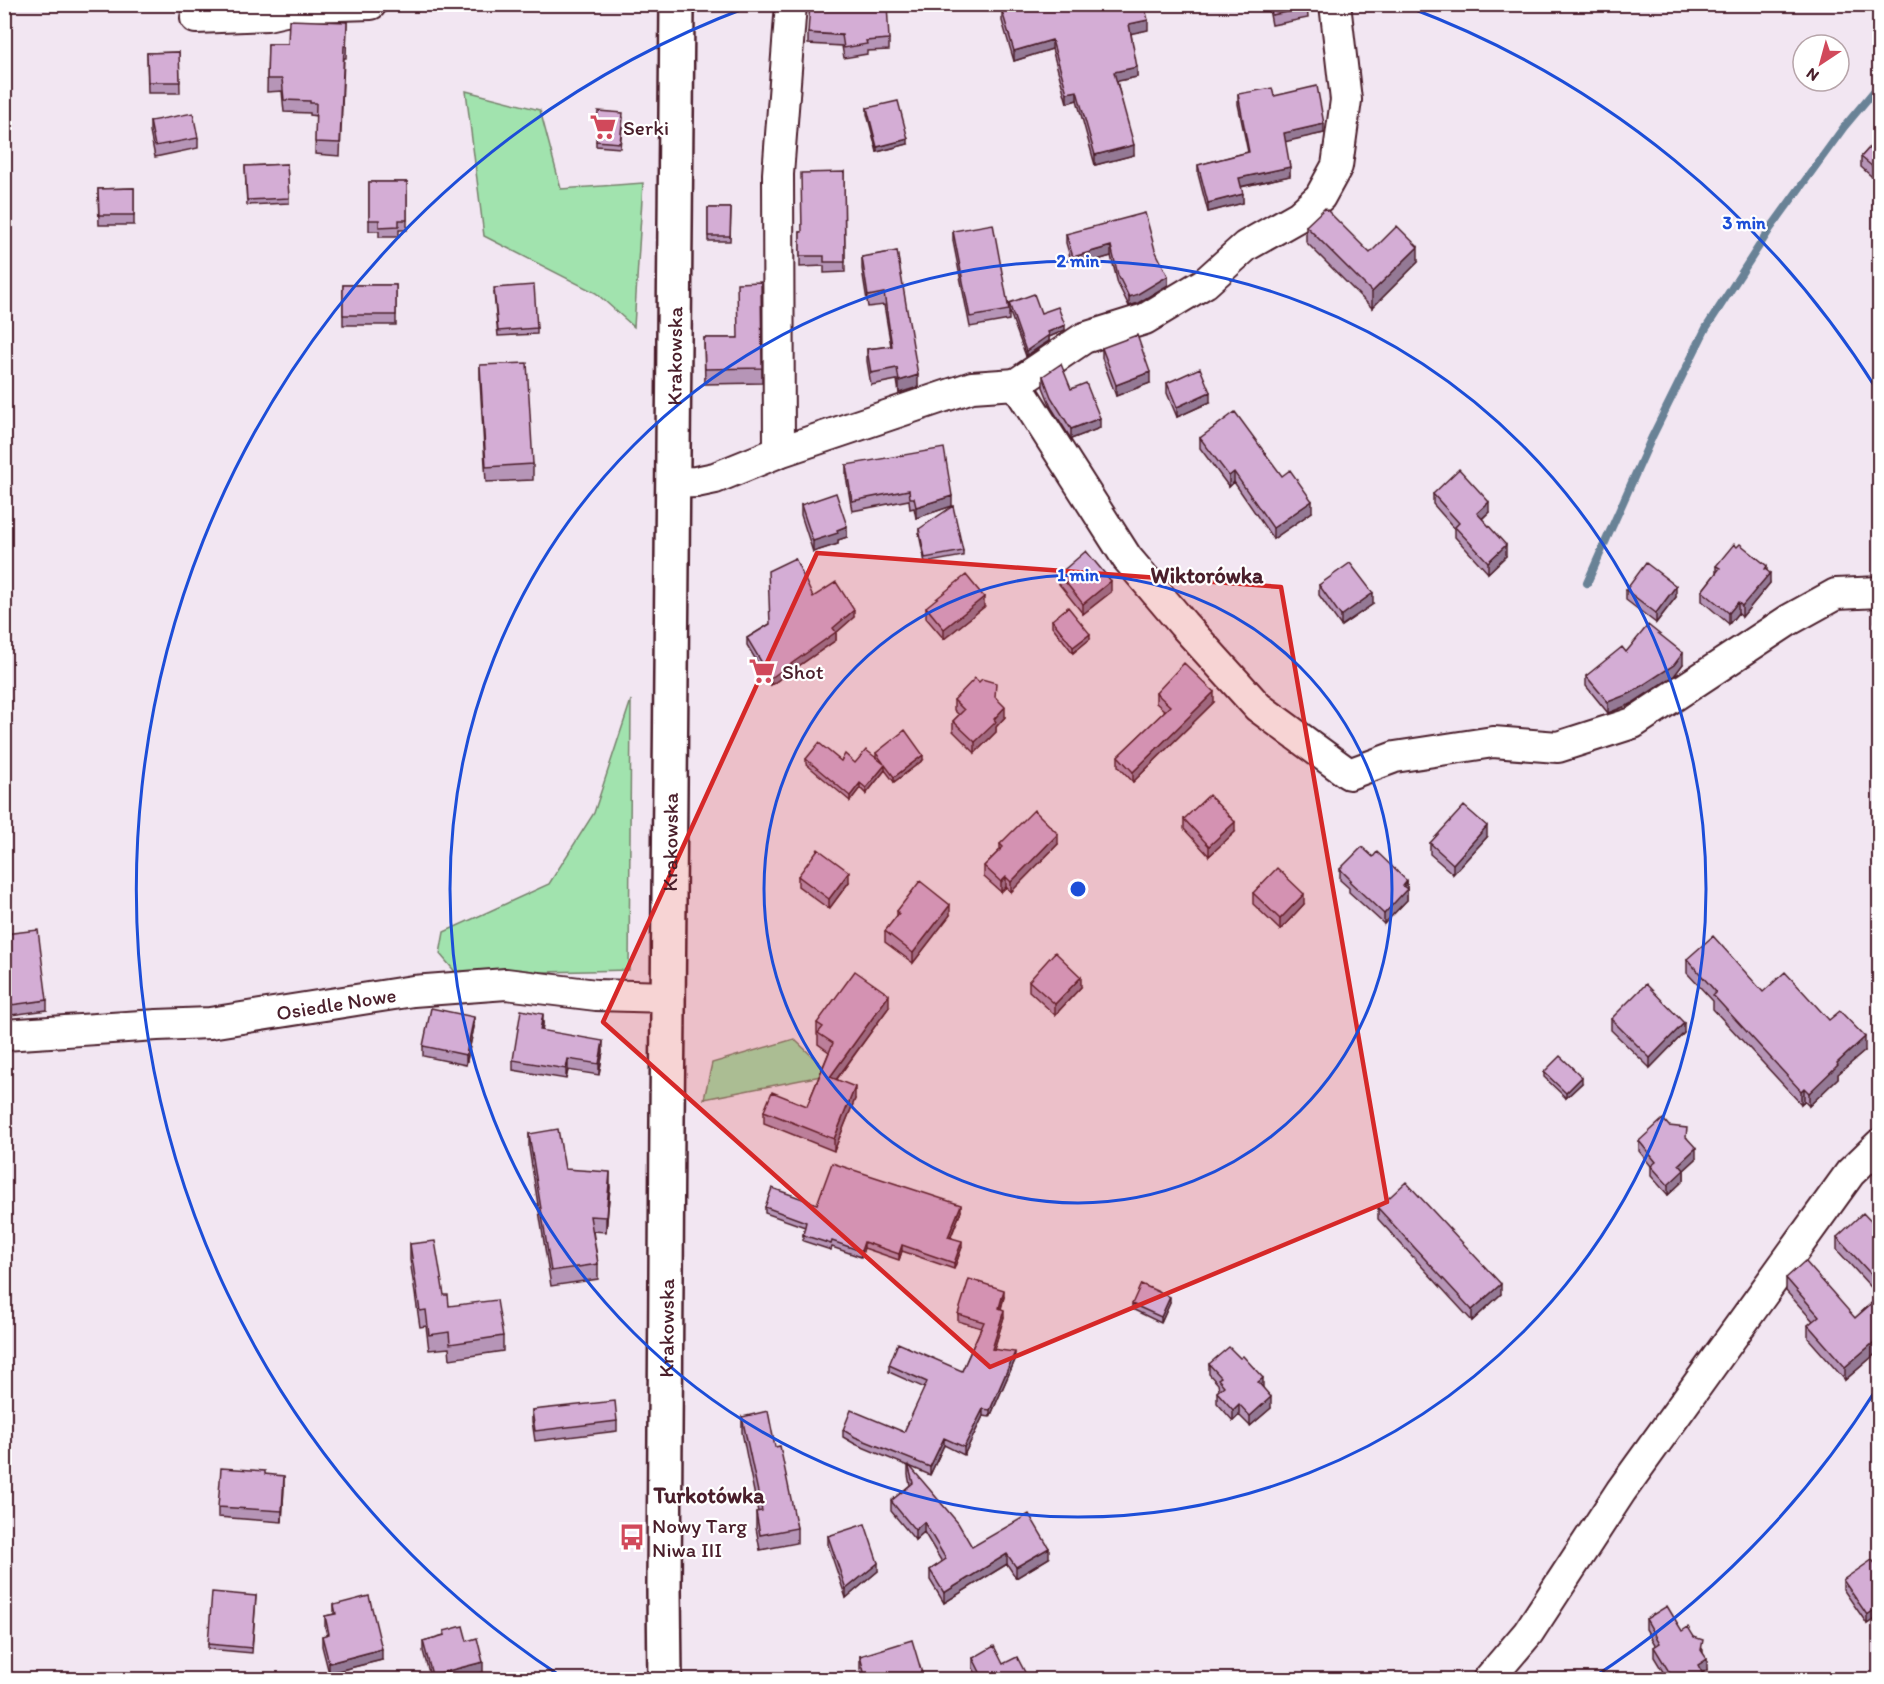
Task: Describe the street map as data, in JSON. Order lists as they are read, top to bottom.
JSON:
{
  "streets": {
    "main road": ["Krakowska"],
    "street": ["Osiedle Nowe"]
  },
  "crossings": [
    ["Krakowska", "Osiedle Nowe"]
  ],
  "districts": ["Wiktorówka", "Turkotówka"],
  "places": {
    "supermarket": ["Serki", "Shot"],
    "bus stop": ["Nowy Targ Niwa III"]
  },
  "north": "bottom left",
  "rings": ["3 min", "2 min", "1 min"]
}
